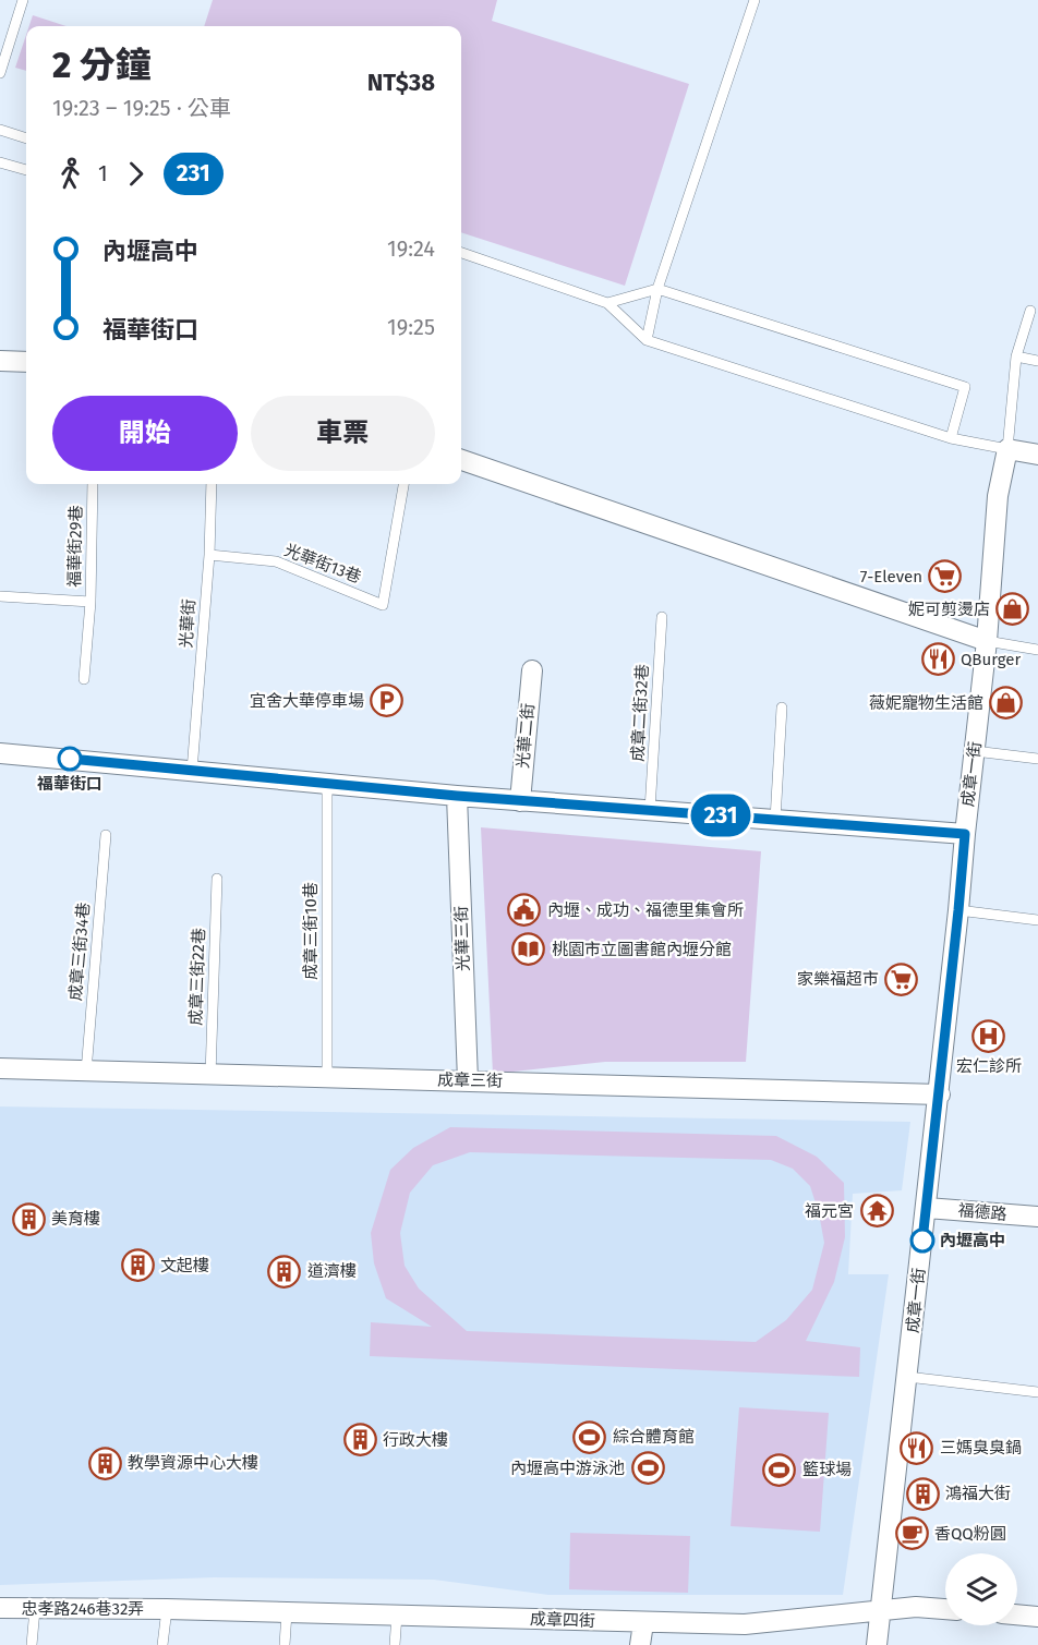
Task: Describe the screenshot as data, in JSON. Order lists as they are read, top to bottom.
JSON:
{
  "streets": {
    "street": [
      "光華二街",
      "成章一街",
      "光華三街",
      "成章三街",
      "福德路",
      "忠孝路246巷32弄",
      "成章四街"
    ],
    "lane": [
      "福華街29巷",
      "光華街13巷",
      "光華街",
      "成章二街32巷",
      "成章三街10巷",
      "成章三街34巷",
      "成章三街22巷"
    ]
  },
  "crossings": [
    ["光華街13巷", "光華街"],
    ["成章一街", "成章三街"],
    ["成章一街", "福德路"],
    ["成章一街", "成章四街"],
    ["成章三街10巷", "成章三街"],
    ["光華三街", "成章三街"],
    ["成章三街34巷", "成章三街"],
    ["成章三街22巷", "成章三街"],
    ["忠孝路246巷32弄", "成章四街"]
  ],
  "places": {
    "supermarket": ["7-Eleven", "家樂福超市"],
    "shop": ["妮可剪燙店", "薇妮寵物生活館"],
    "restaurant": ["QBurger", "三媽臭臭鍋"],
    "parking": ["宜舍大華停車場"],
    "other": ["福華街口", "內壢高中"],
    "public building": ["內壢、成功、福德里集會所"],
    "library": ["桃園市立圖書館內壢分館"],
    "hospital": ["宏仁診所"],
    "temple": ["福元宮"],
    "building": [
      "美育樓",
      "文起樓",
      "道濟樓",
      "行政大樓",
      "教學資源中心大樓",
      "鴻福大街"
    ],
    "sports": ["綜合體育館", "內壢高中游泳池", "籃球場"],
    "cafe": ["香QQ粉圓"]
  },
  "lines": ["bus line 231"],
  "page": {
    "on_map": "231",
    "heading": ["2 分鐘", "19:23 – 19:25 · 公車", "NT$38"],
    "legs": ["1", "231"],
    "list": [
      {
        "name": "內壢高中",
        "value": "19:24"
      },
      {
        "name": "福華街口",
        "value": "19:25"
      }
    ],
    "buttons": ["開始", "車票"]
  }
}
